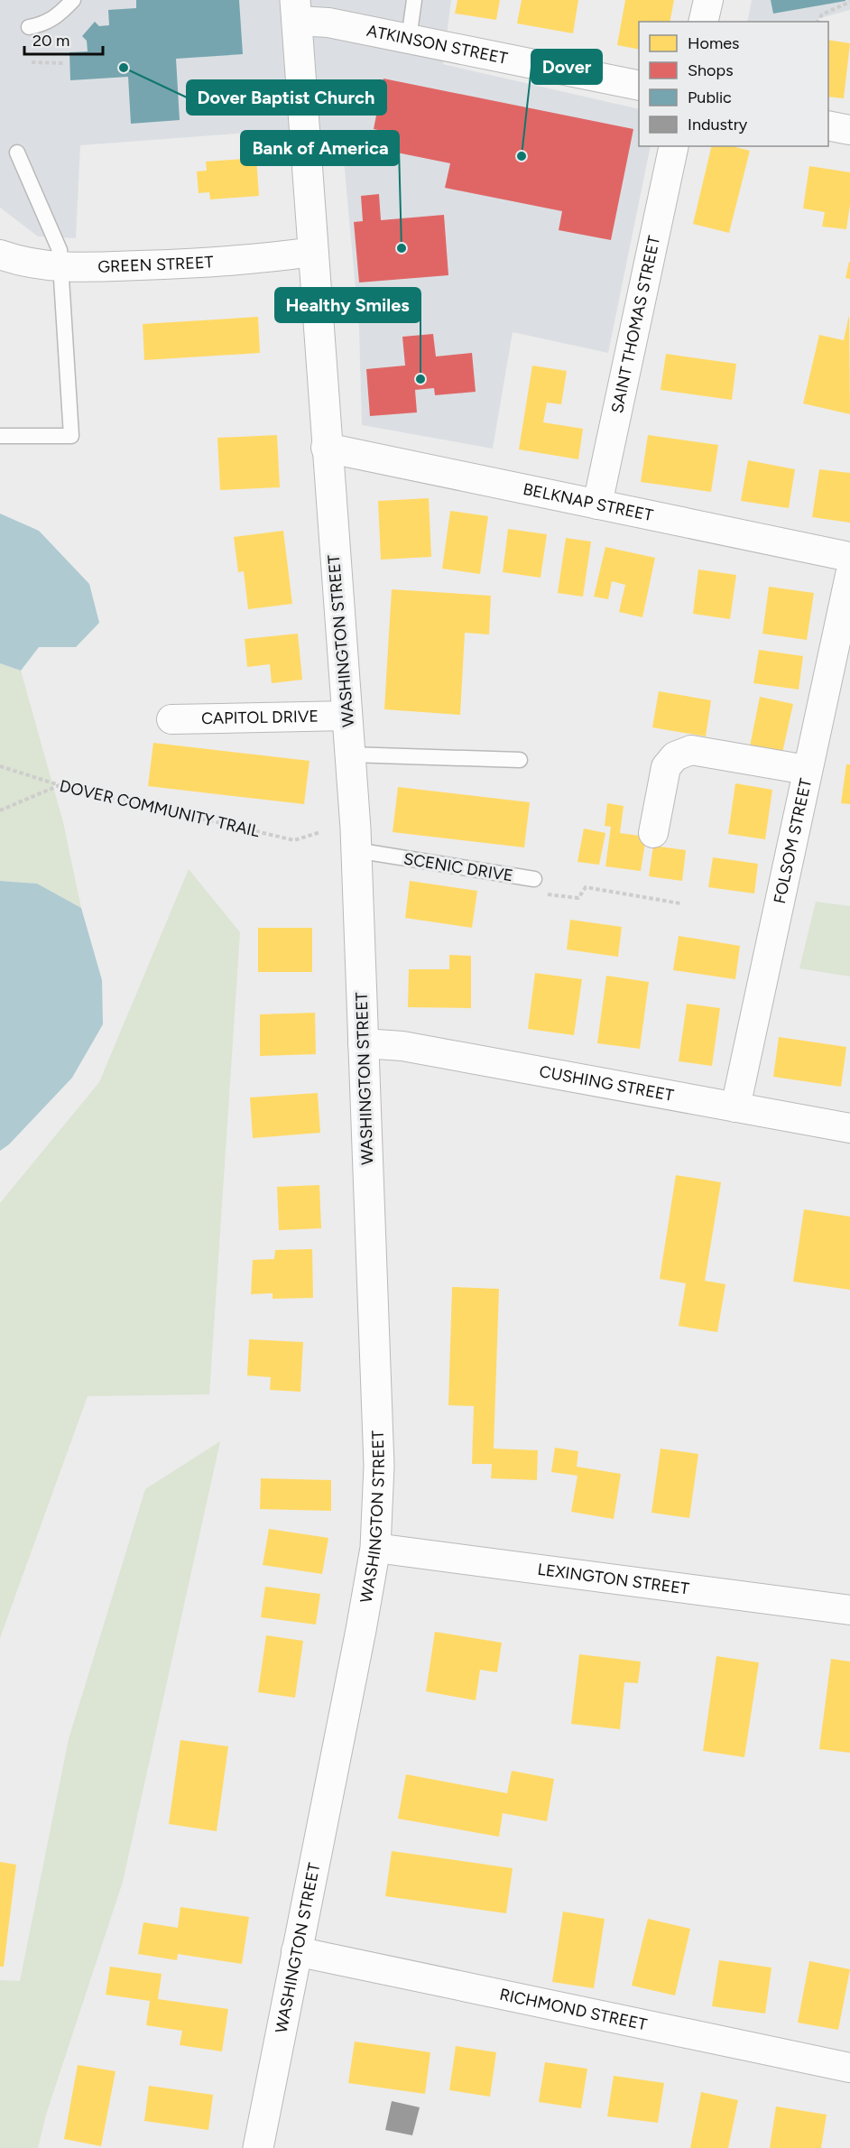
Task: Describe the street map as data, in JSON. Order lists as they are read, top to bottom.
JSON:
{
  "streets": {
    "street": [
      "ATKINSON STREET",
      "GREEN STREET",
      "SAINT THOMAS STREET",
      "BELKNAP STREET",
      "WASHINGTON STREET",
      "CAPITOL DRIVE",
      "FOLSOM STREET",
      "CUSHING STREET",
      "LEXINGTON STREET",
      "RICHMOND STREET"
    ],
    "lane": ["SCENIC DRIVE"],
    "path": ["DOVER COMMUNITY TRAIL"]
  },
  "crossings": [
    ["ATKINSON STREET", "WASHINGTON STREET"],
    ["GREEN STREET", "WASHINGTON STREET"],
    ["SAINT THOMAS STREET", "BELKNAP STREET"],
    ["BELKNAP STREET", "WASHINGTON STREET"],
    ["WASHINGTON STREET", "CAPITOL DRIVE"],
    ["WASHINGTON STREET", "SCENIC DRIVE"],
    ["WASHINGTON STREET", "CUSHING STREET"],
    ["WASHINGTON STREET", "LEXINGTON STREET"],
    ["WASHINGTON STREET", "RICHMOND STREET"],
    ["FOLSOM STREET", "CUSHING STREET"]
  ],
  "places": [
    "Dover Baptist Church",
    "Dover",
    "Bank of America",
    "Healthy Smiles"
  ],
  "legend": [
    "Homes",
    "Shops",
    "Public",
    "Industry"
  ],
  "scale_bar": "20 m"
}
